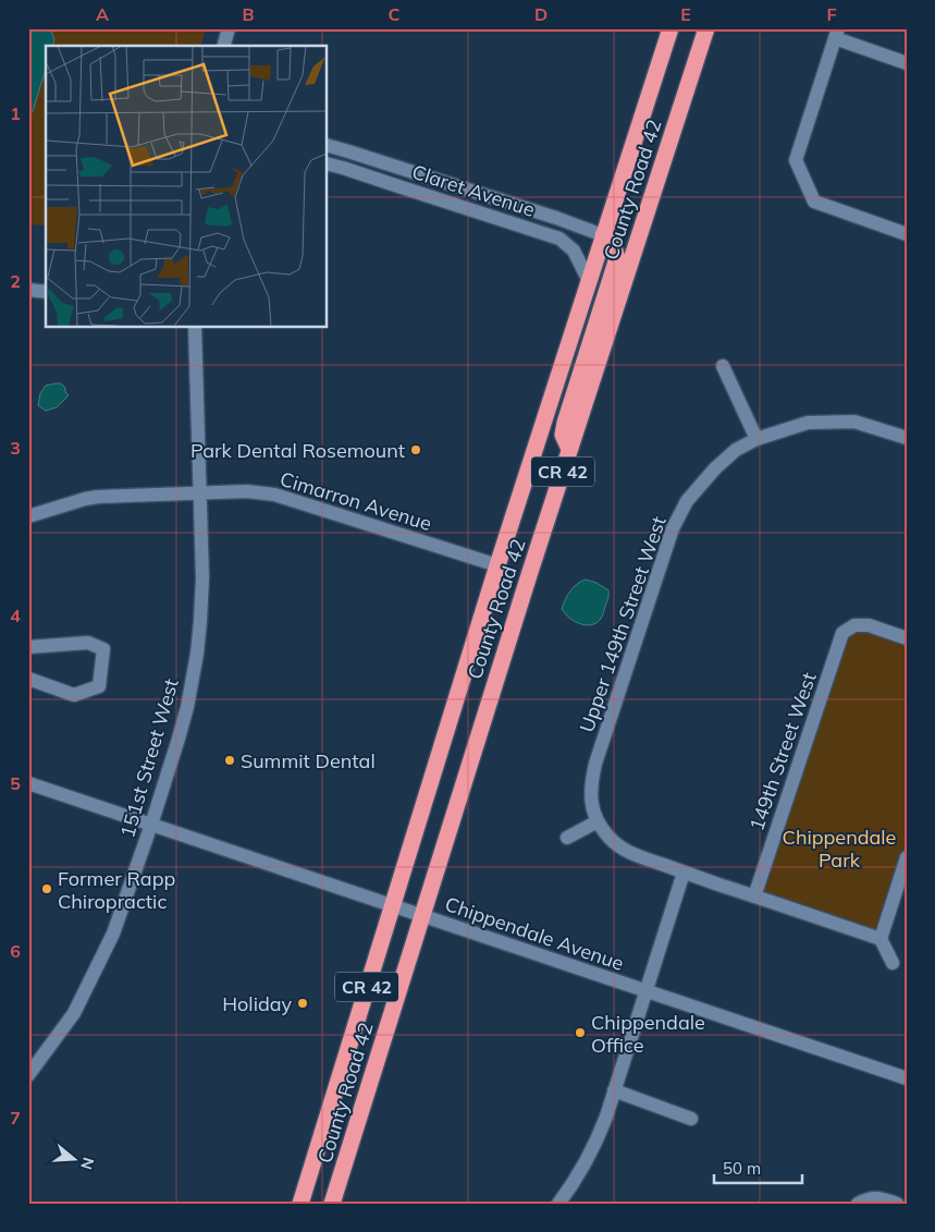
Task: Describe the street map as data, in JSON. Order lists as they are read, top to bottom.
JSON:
{
  "streets": {
    "highway": ["County Road 42", "CR 42"],
    "street": [
      "Claret Avenue",
      "Cimarron Avenue",
      "Upper 149th Street West",
      "149th Street West",
      "151st Street West",
      "Chippendale Avenue"
    ]
  },
  "crossings": [
    ["County Road 42", "Claret Avenue"],
    ["County Road 42", "Cimarron Avenue"],
    ["County Road 42", "Chippendale Avenue"],
    ["Cimarron Avenue", "151st Street West"],
    ["151st Street West", "Chippendale Avenue"]
  ],
  "parks": ["Chippendale Park"],
  "places": [
    "Park Dental Rosemount",
    "Summit Dental",
    "Former Rapp Chiropractic",
    "Holiday",
    "Chippendale Office"
  ],
  "scale_bar": "50 m",
  "north": "right",
  "grid": {
    "columns": [
      "A",
      "B",
      "C",
      "D",
      "E",
      "F"
    ],
    "rows": [
      "1",
      "2",
      "3",
      "4",
      "5",
      "6",
      "7"
    ]
  }
}
